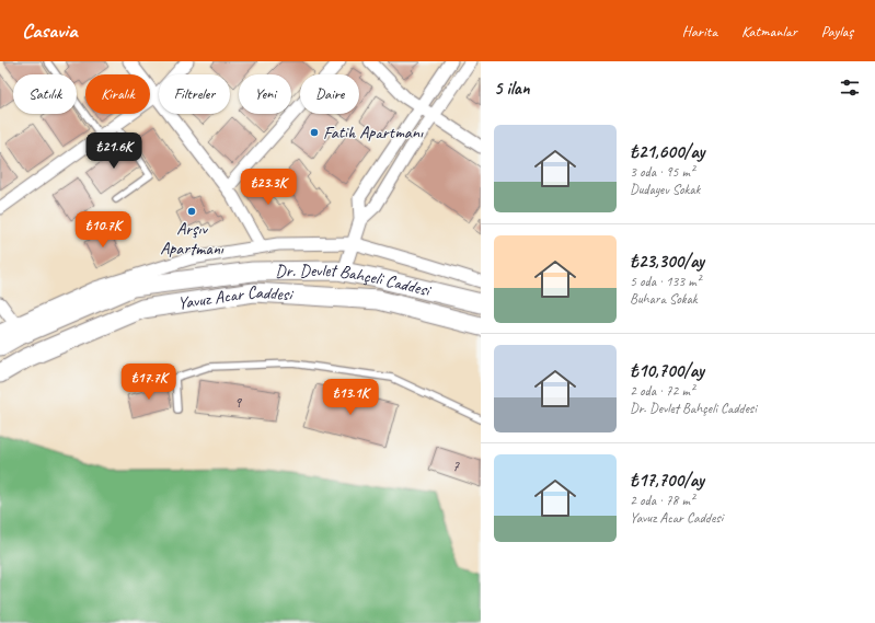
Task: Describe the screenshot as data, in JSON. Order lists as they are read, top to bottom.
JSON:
{
  "streets": {
    "main road": ["Dr. Devlet Bahçeli Caddesi", "Yavuz Acar Caddesi"]
  },
  "places": ["Fatih Apartmanı", "Arşıv Apartmanı"],
  "house_numbers": ["9", "7"],
  "page": {
    "header": "Casavia",
    "nav": ["Harita", "Katmanlar", "Paylaş"],
    "heading": "5 ilan",
    "chip": [
      "Satılık",
      "Kiralık",
      "Filtreler",
      "Yeni",
      "Daire"
    ],
    "list": [
      {
        "name": "₺21,600/ay",
        "note": "3 oda · 95 m² · Dudayev Sokak"
      },
      {
        "name": "₺23,300/ay",
        "note": "5 oda · 133 m² · Buhara Sokak"
      },
      {
        "name": "₺10,700/ay",
        "note": "2 oda · 72 m² · Dr. Devlet Bahçeli Caddesi"
      },
      {
        "name": "₺17,700/ay",
        "note": "2 oda · 78 m² · Yavuz Acar Caddesi"
      }
    ],
    "price": [
      "₺21.6K",
      "₺23.3K",
      "₺10.7K",
      "₺17.7K",
      "₺13.1K"
    ]
  }
}
